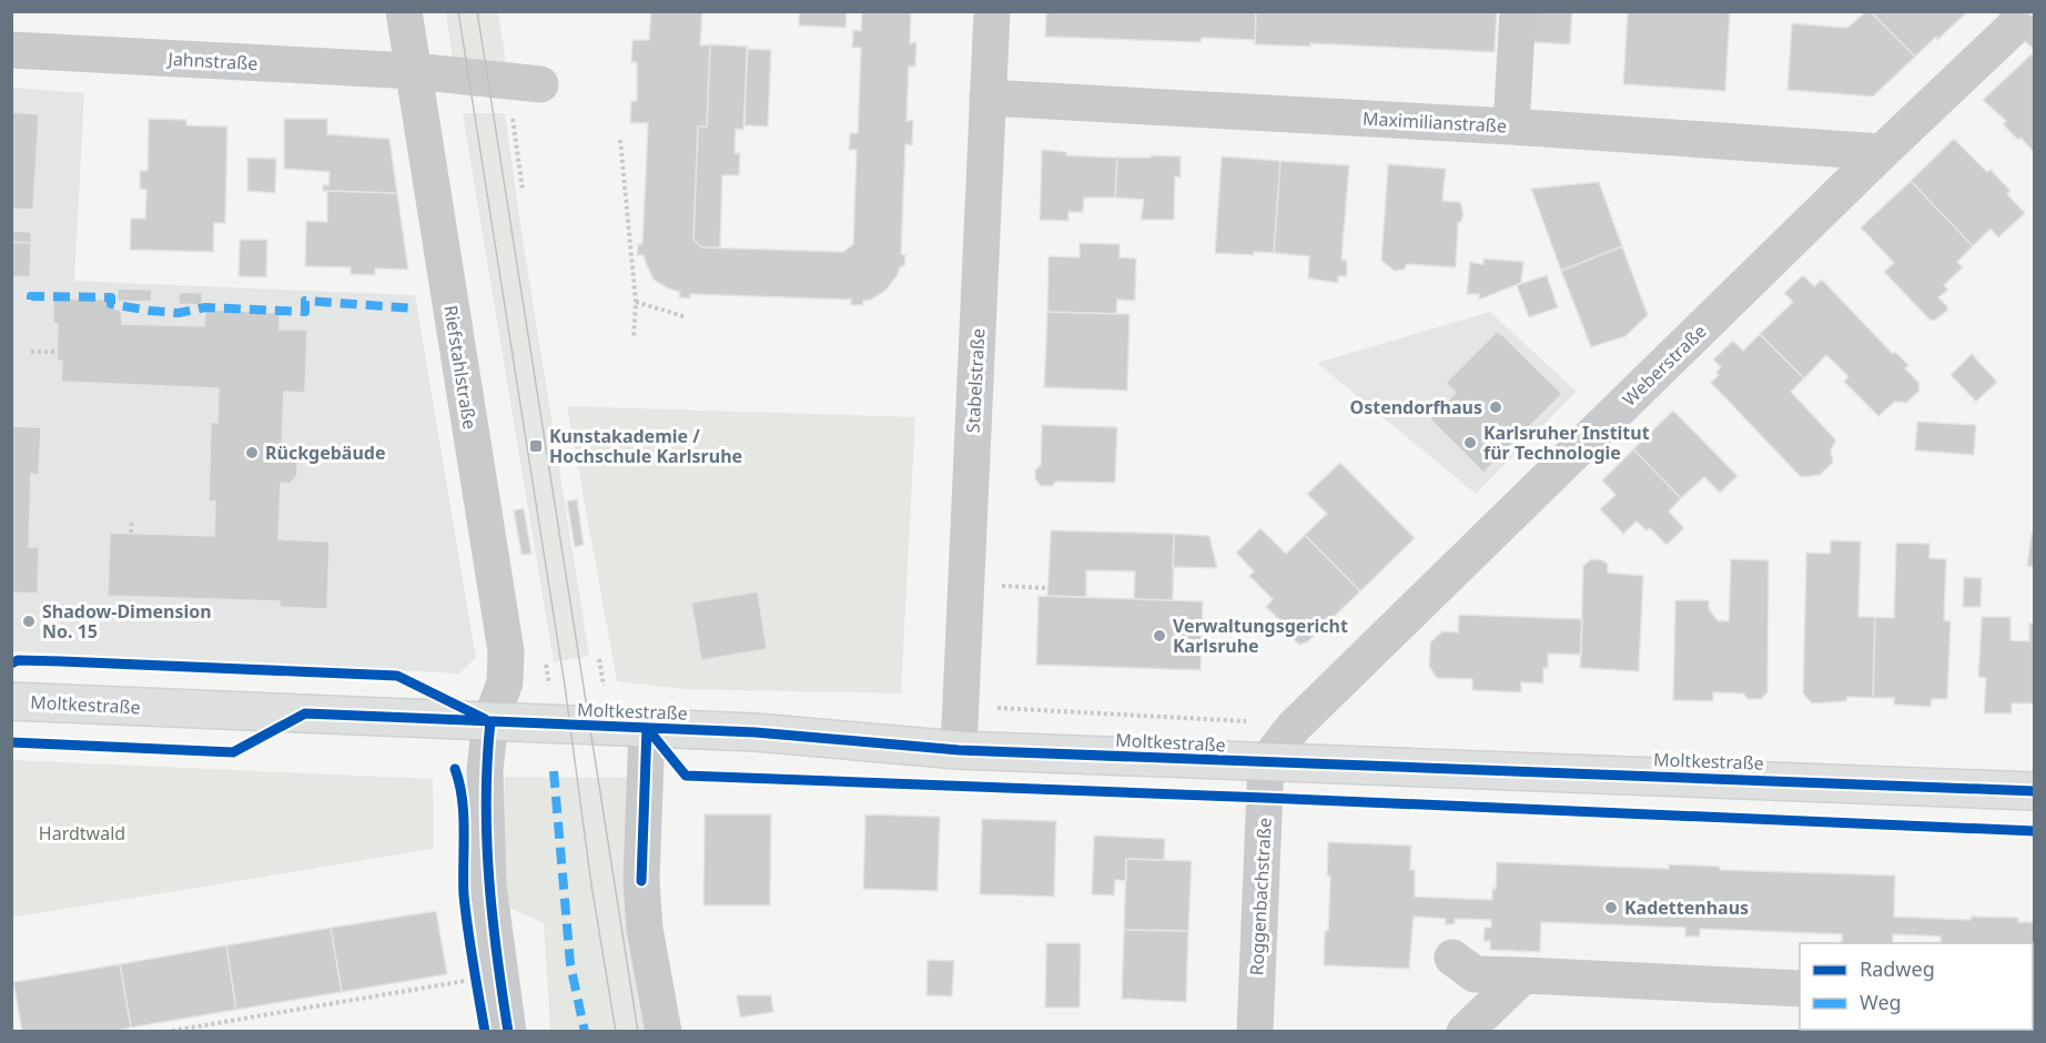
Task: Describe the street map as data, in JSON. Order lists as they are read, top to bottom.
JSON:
{
  "streets": {
    "main road": ["Moltkestraße"],
    "street": [
      "Jahnstraße",
      "Maximilianstraße",
      "Weberstraße",
      "Riefstahlstraße",
      "Stabelstraße",
      "Roggenbachstraße"
    ]
  },
  "crossings": [
    ["Jahnstraße", "Riefstahlstraße"],
    ["Maximilianstraße", "Weberstraße"],
    ["Maximilianstraße", "Stabelstraße"],
    ["Weberstraße", "Moltkestraße"],
    ["Weberstraße", "Roggenbachstraße"],
    ["Riefstahlstraße", "Moltkestraße"],
    ["Stabelstraße", "Moltkestraße"],
    ["Moltkestraße", "Roggenbachstraße"]
  ],
  "parks": ["Hardtwald"],
  "places": {
    "other": [
      "Ostendorfhaus",
      "Karlsruher Institut für Technologie",
      "Rückgebäude",
      "Shadow-Dimension No. 15",
      "Verwaltungsgericht Karlsruhe",
      "Kadettenhaus"
    ],
    "transit": ["Kunstakademie / Hochschule Karlsruhe"]
  },
  "legend": ["Radweg", "Weg"]
}
